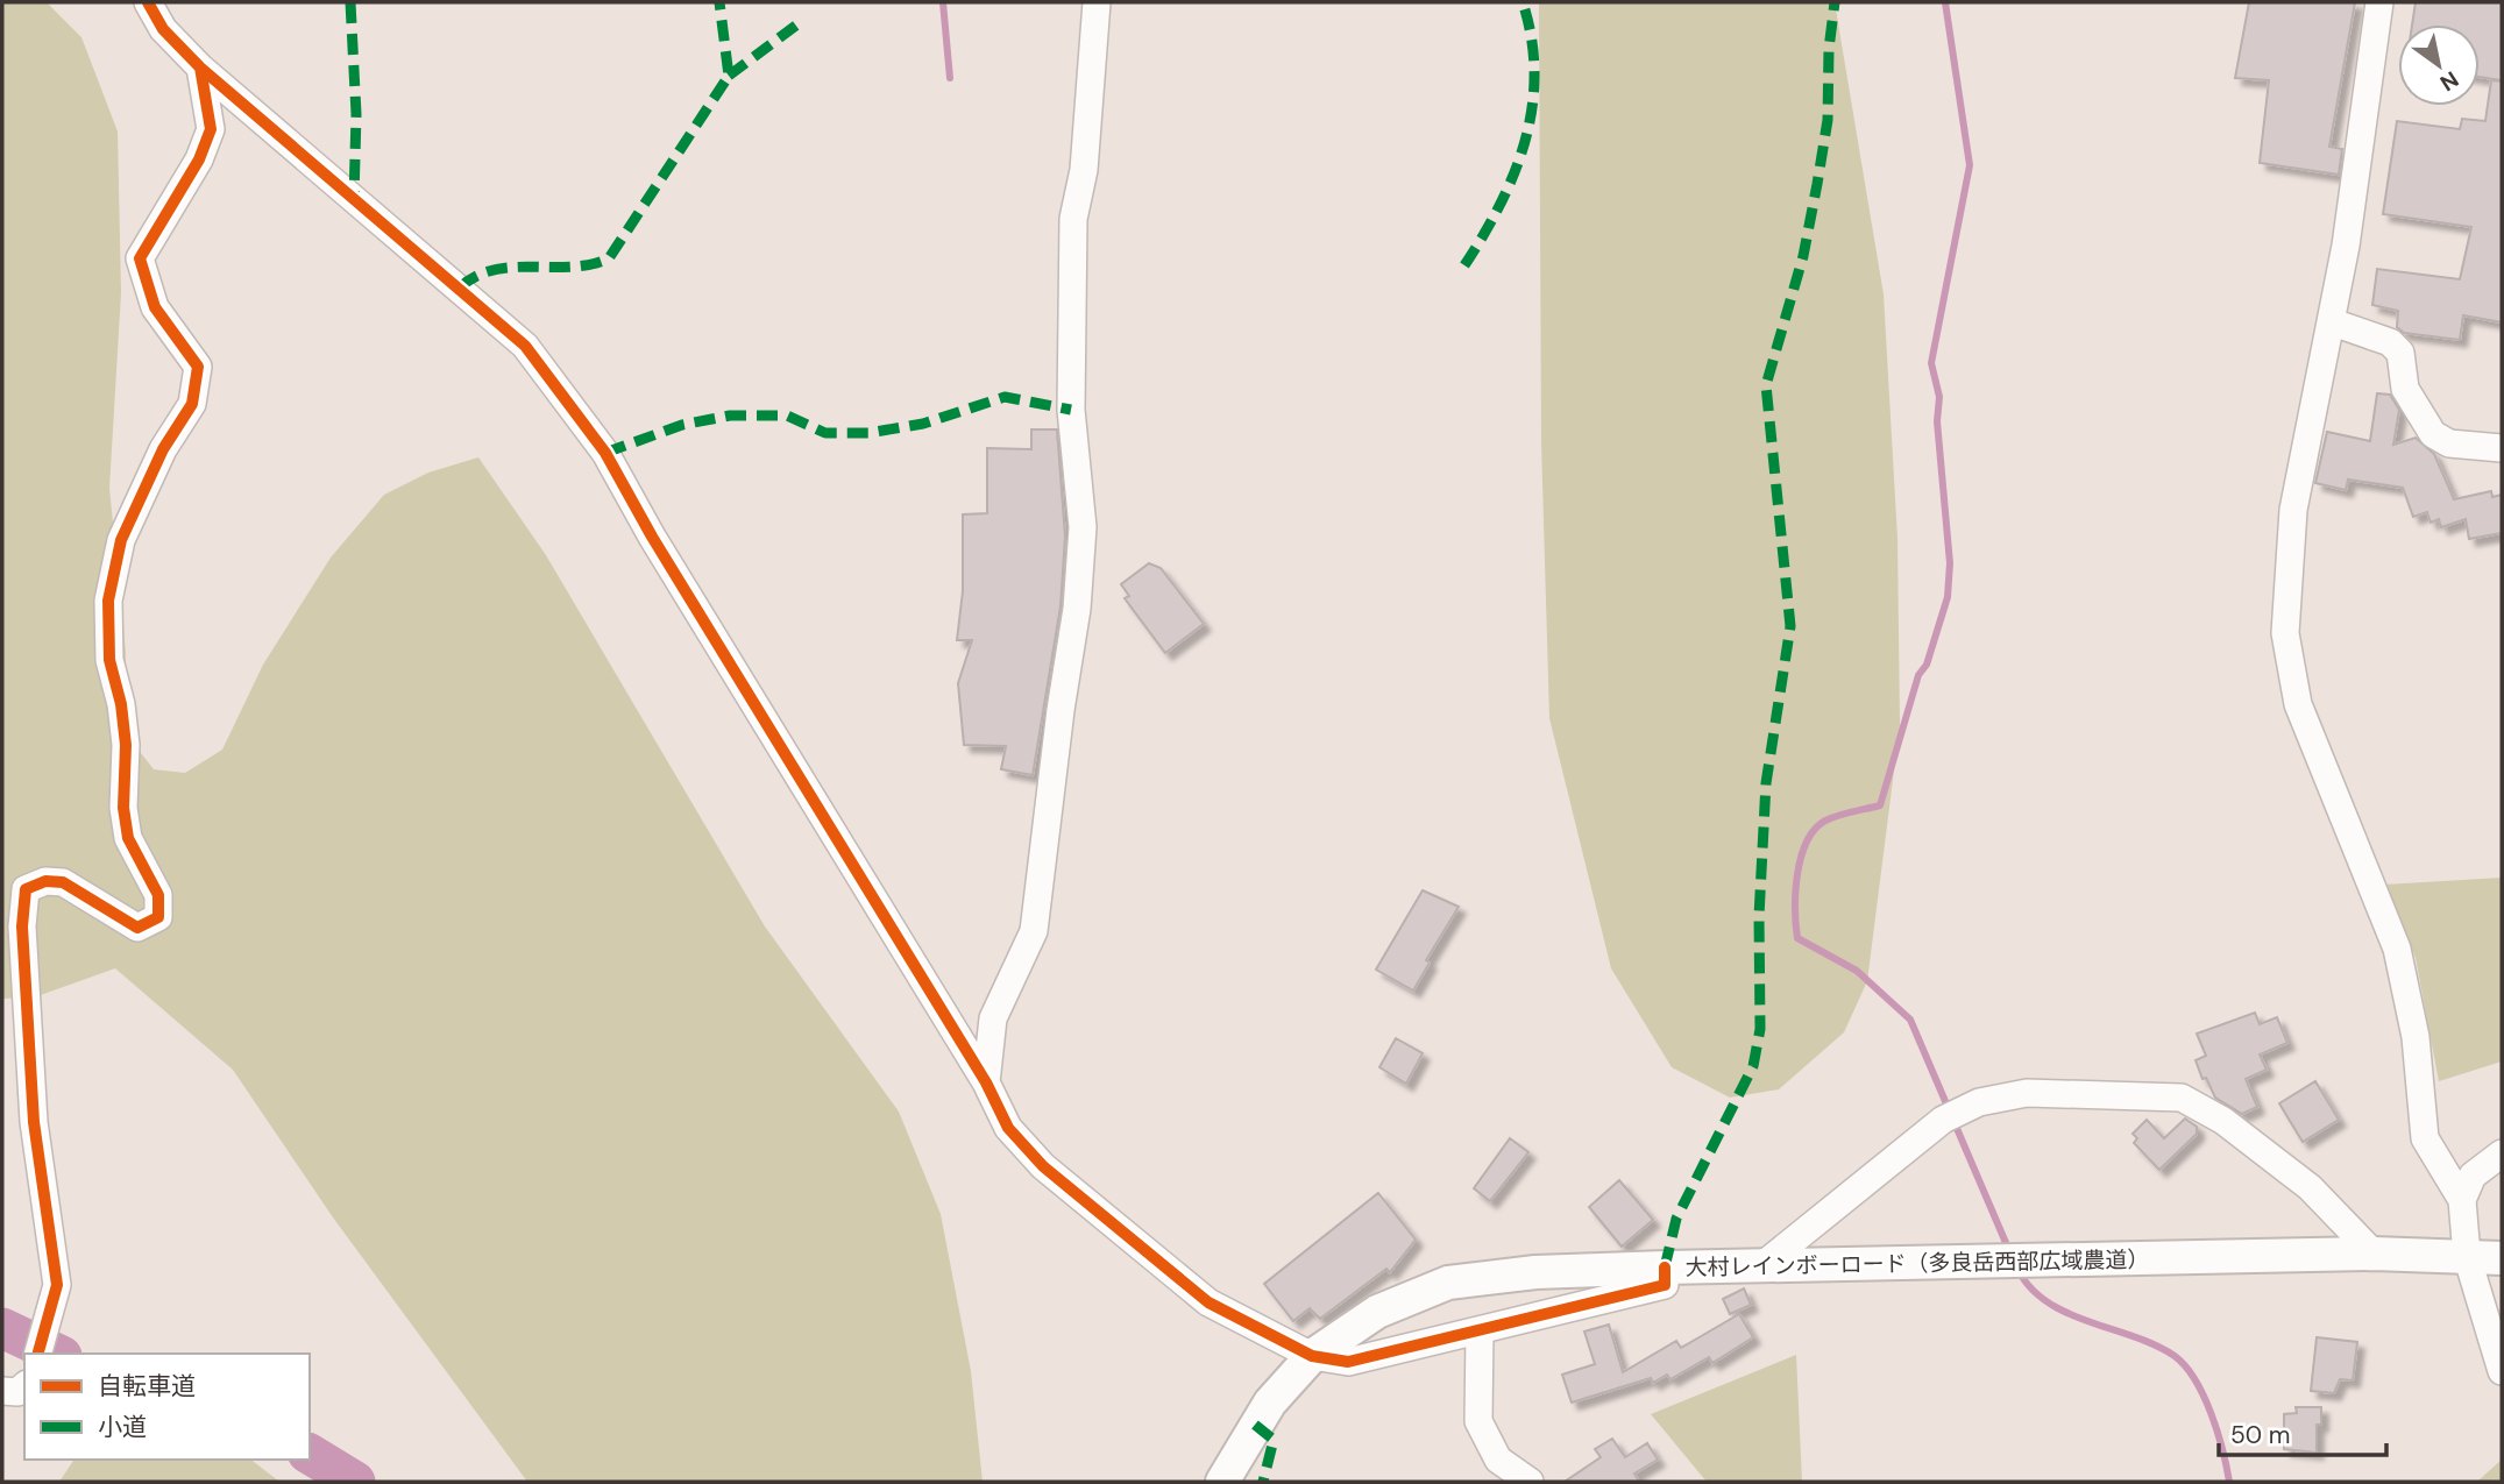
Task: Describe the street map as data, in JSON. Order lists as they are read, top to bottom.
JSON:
{
  "streets": {
    "street": ["大村レインボーロード（多良岳西部広域農道）"]
  },
  "legend": ["自転車道", "小道"],
  "scale_bar": "50 m",
  "north": "bottom right"
}
